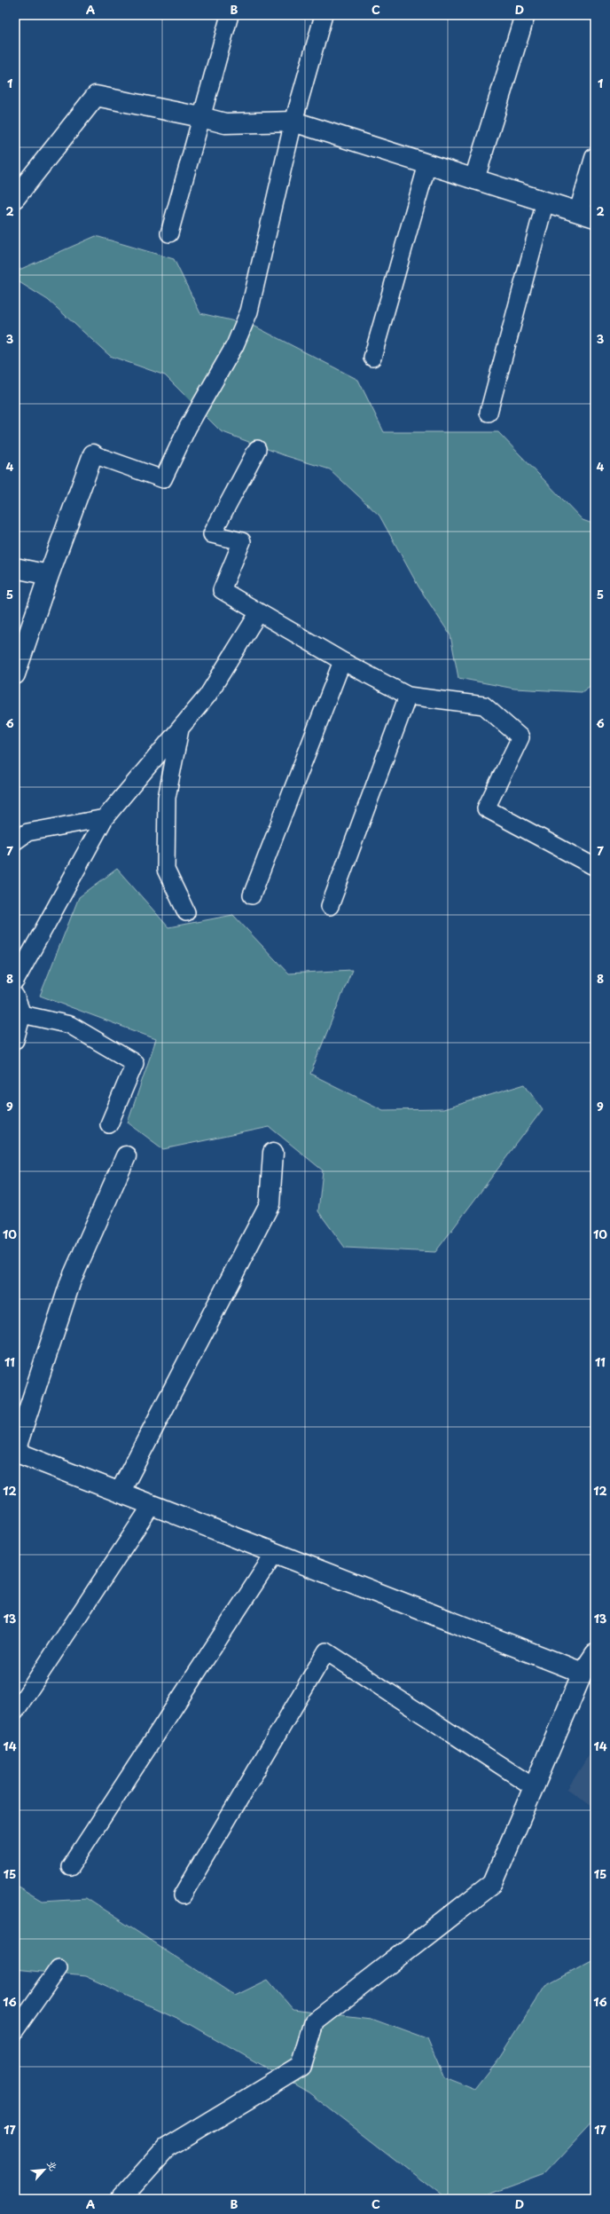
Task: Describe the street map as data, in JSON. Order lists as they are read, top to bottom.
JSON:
{
  "north": "top right",
  "grid": {
    "columns": [
      "A",
      "B",
      "C",
      "D"
    ],
    "rows": [
      "1",
      "2",
      "3",
      "4",
      "5",
      "6",
      "7",
      "8",
      "9",
      "10",
      "11",
      "12",
      "13",
      "14",
      "15",
      "16",
      "17"
    ]
  }
}
